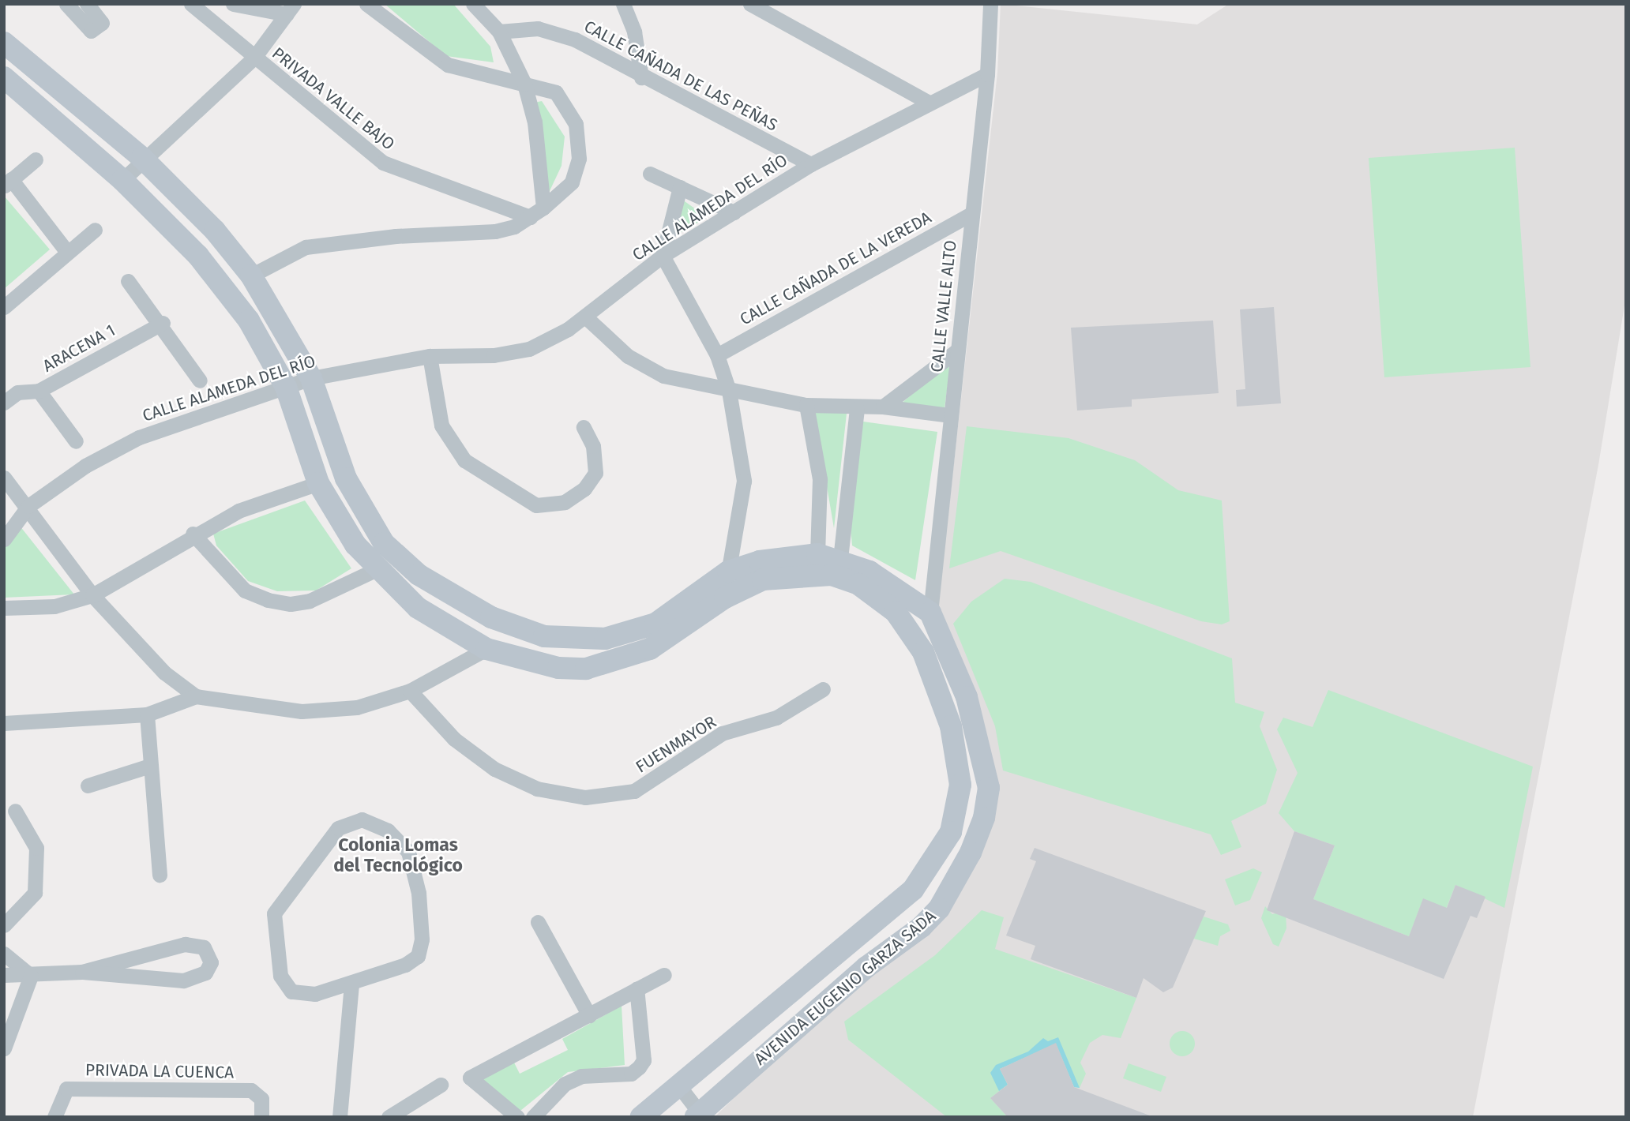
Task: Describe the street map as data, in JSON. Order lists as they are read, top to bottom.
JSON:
{
  "streets": {
    "street": [
      "CALLE CAÑADA DE LAS PEÑAS",
      "PRIVADA VALLE BAJO",
      "CALLE ALAMEDA DEL RÍO",
      "CALLE CAÑADA DE LA VEREDA",
      "CALLE VALLE ALTO",
      "ARACENA 1",
      "FUENMAYOR",
      "AVENIDA EUGENIO GARZA SADA",
      "PRIVADA LA CUENCA"
    ]
  },
  "crossings": [
    ["CALLE CAÑADA DE LAS PEÑAS", "CALLE ALAMEDA DEL RÍO"],
    ["CALLE ALAMEDA DEL RÍO", "CALLE VALLE ALTO"],
    ["CALLE ALAMEDA DEL RÍO", "AVENIDA EUGENIO GARZA SADA"],
    ["CALLE CAÑADA DE LA VEREDA", "CALLE VALLE ALTO"],
    ["CALLE VALLE ALTO", "AVENIDA EUGENIO GARZA SADA"]
  ],
  "districts": ["Colonia Lomas del Tecnológico"]
}
